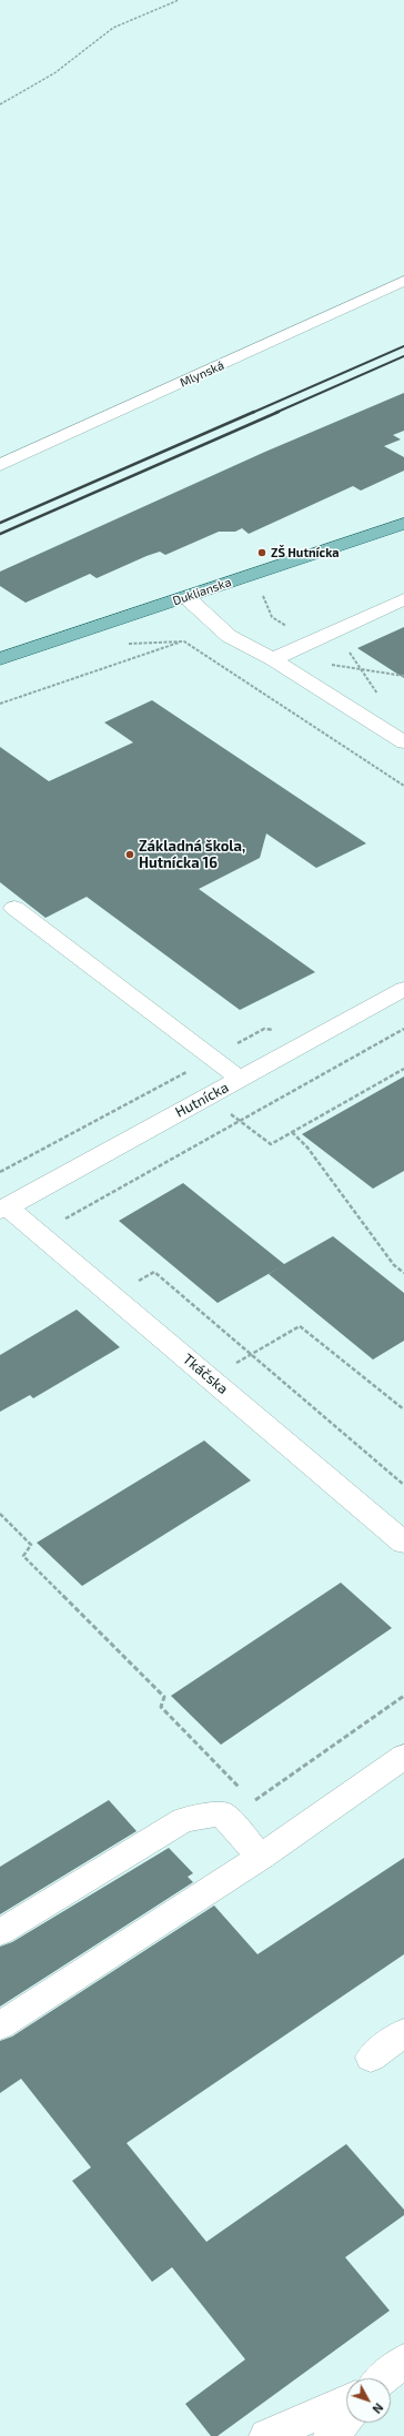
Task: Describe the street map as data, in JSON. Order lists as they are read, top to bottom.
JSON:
{
  "streets": {
    "main road": ["Duklianska"],
    "street": ["Mlynská", "Hutnícka", "Tkáčska"]
  },
  "crossings": [
    ["Hutnícka", "Tkáčska"]
  ],
  "places": ["ZŠ Hutnícka", "Základná škola, Hutnícka 16"],
  "north": "bottom right"
}
